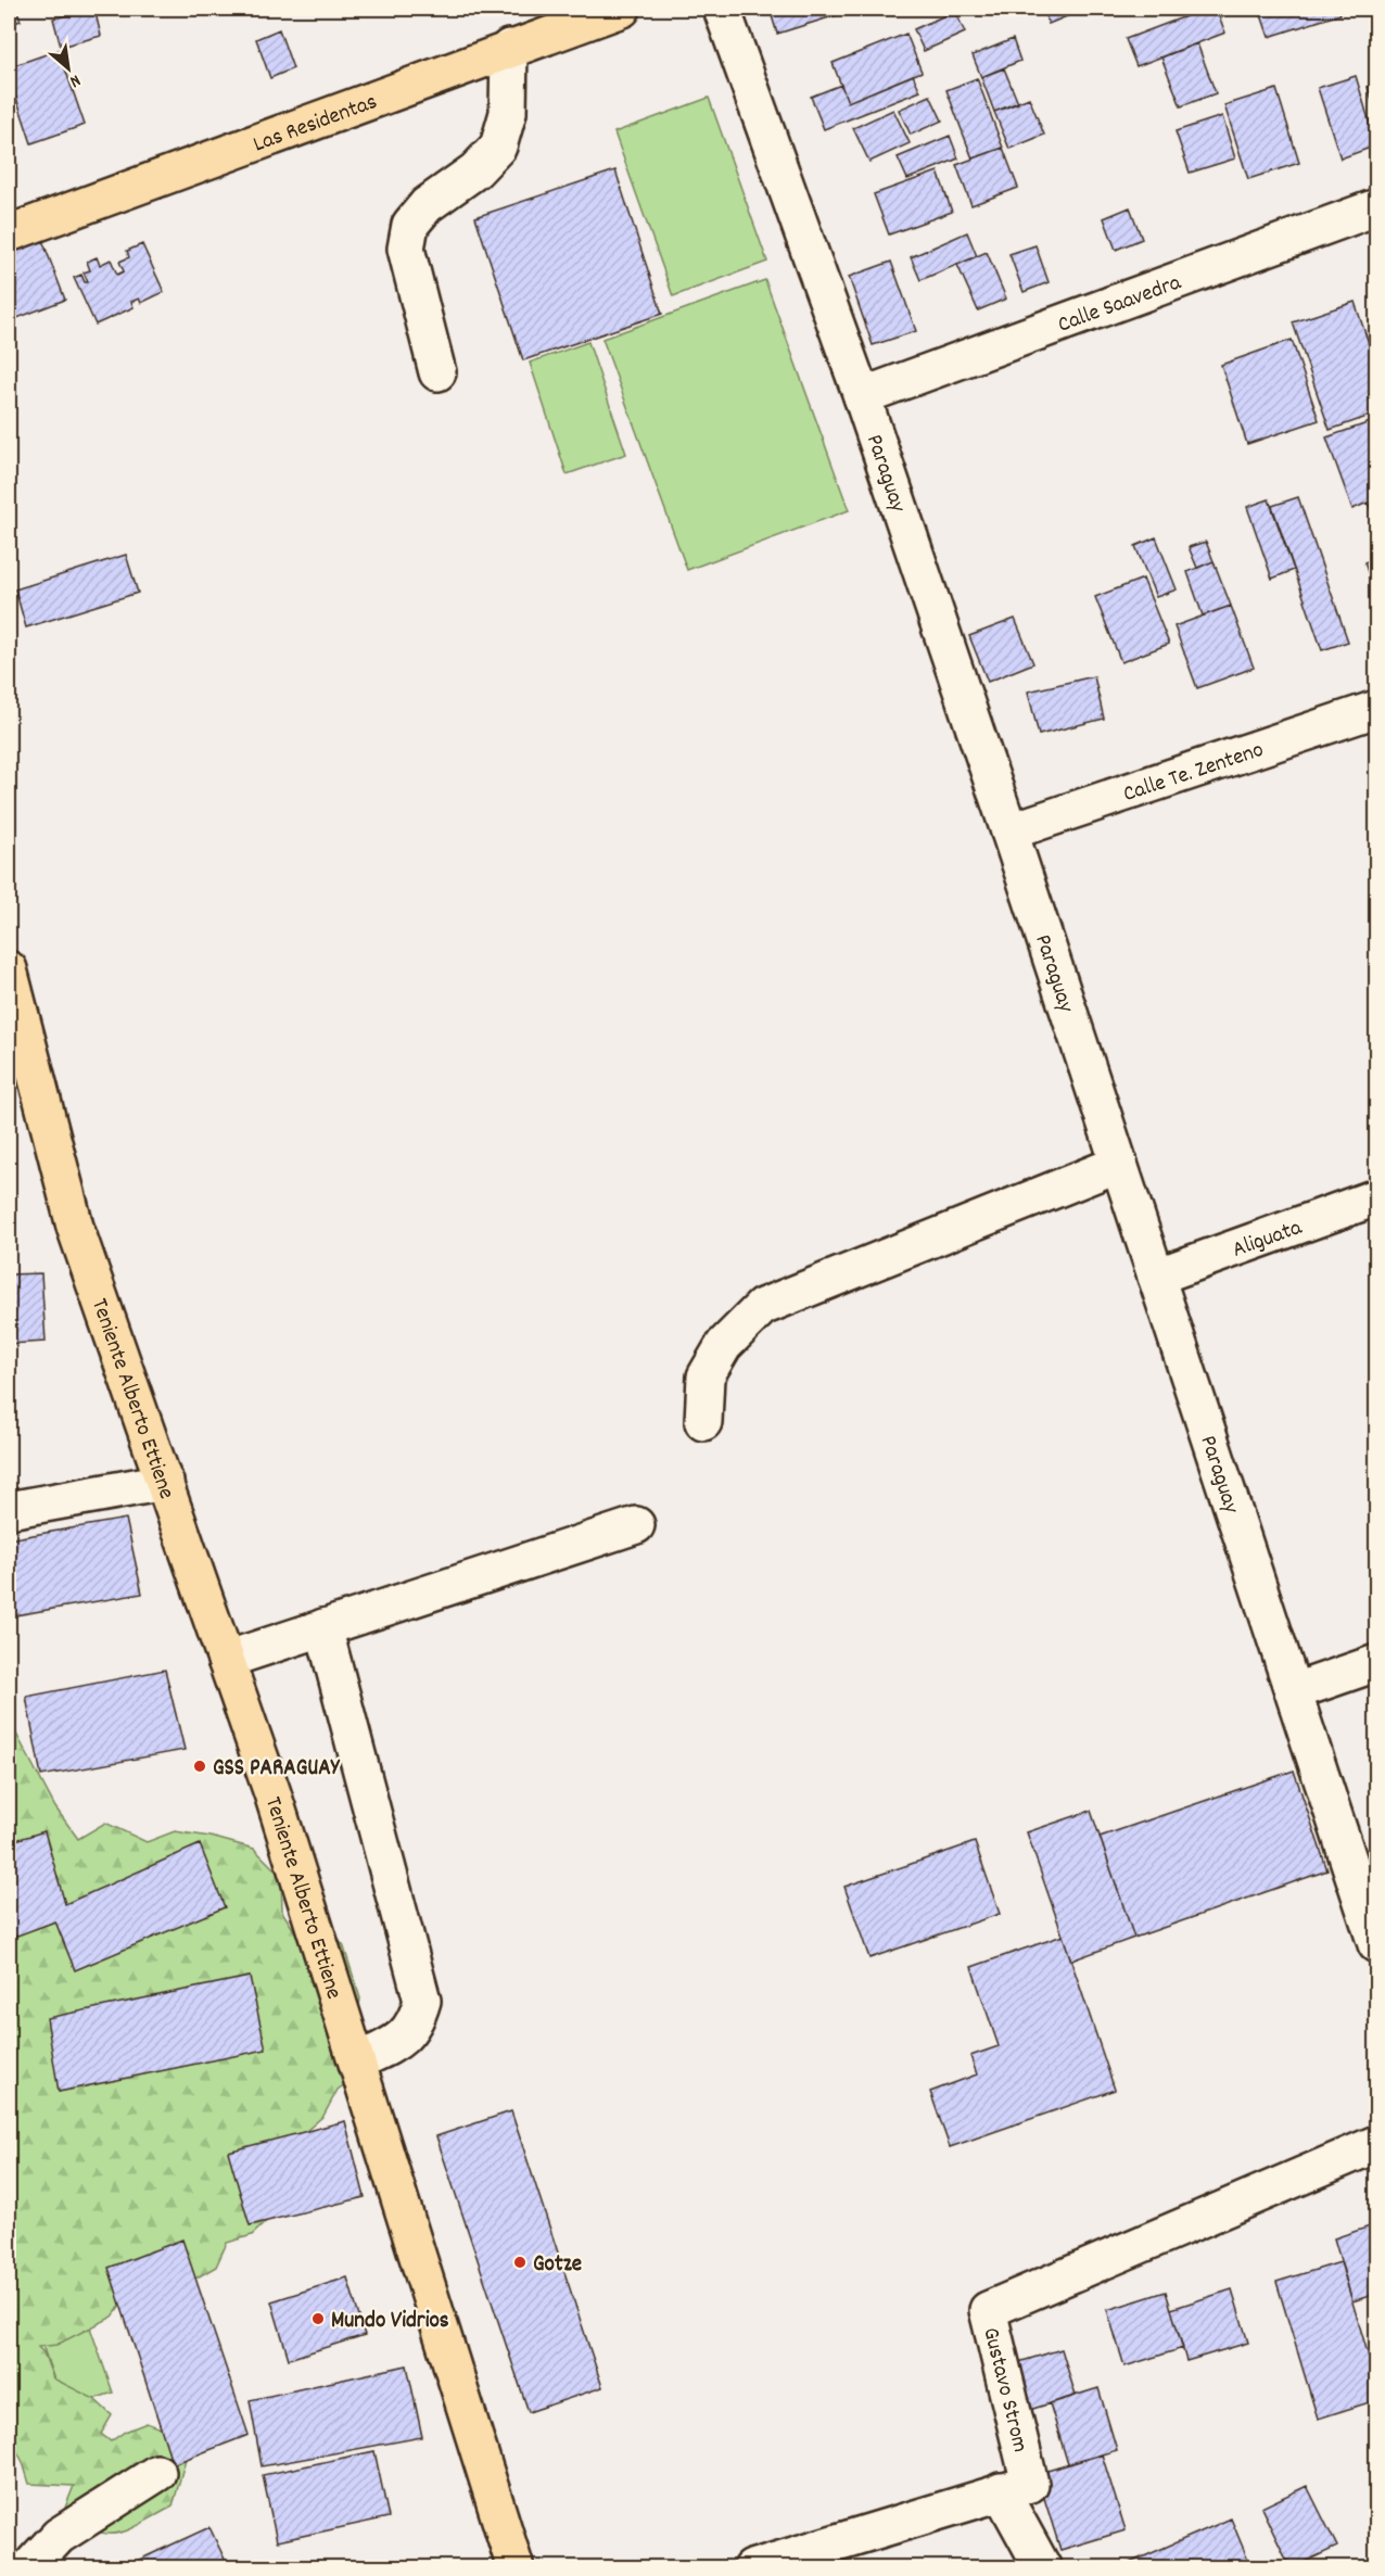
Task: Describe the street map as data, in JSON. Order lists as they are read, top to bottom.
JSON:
{
  "streets": {
    "main road": ["Las Residentas", "Teniente Alberto Ettiene"],
    "street": [
      "Calle Saavedra",
      "Paraguay",
      "Calle Te. Zenteno",
      "Aliguata",
      "Gustavo Strom"
    ]
  },
  "crossings": [
    ["Calle Saavedra", "Paraguay"],
    ["Paraguay", "Calle Te. Zenteno"],
    ["Paraguay", "Aliguata"]
  ],
  "places": ["GSS PARAGUAY", "Gotze", "Mundo Vidrios"],
  "north": "bottom right"
}
